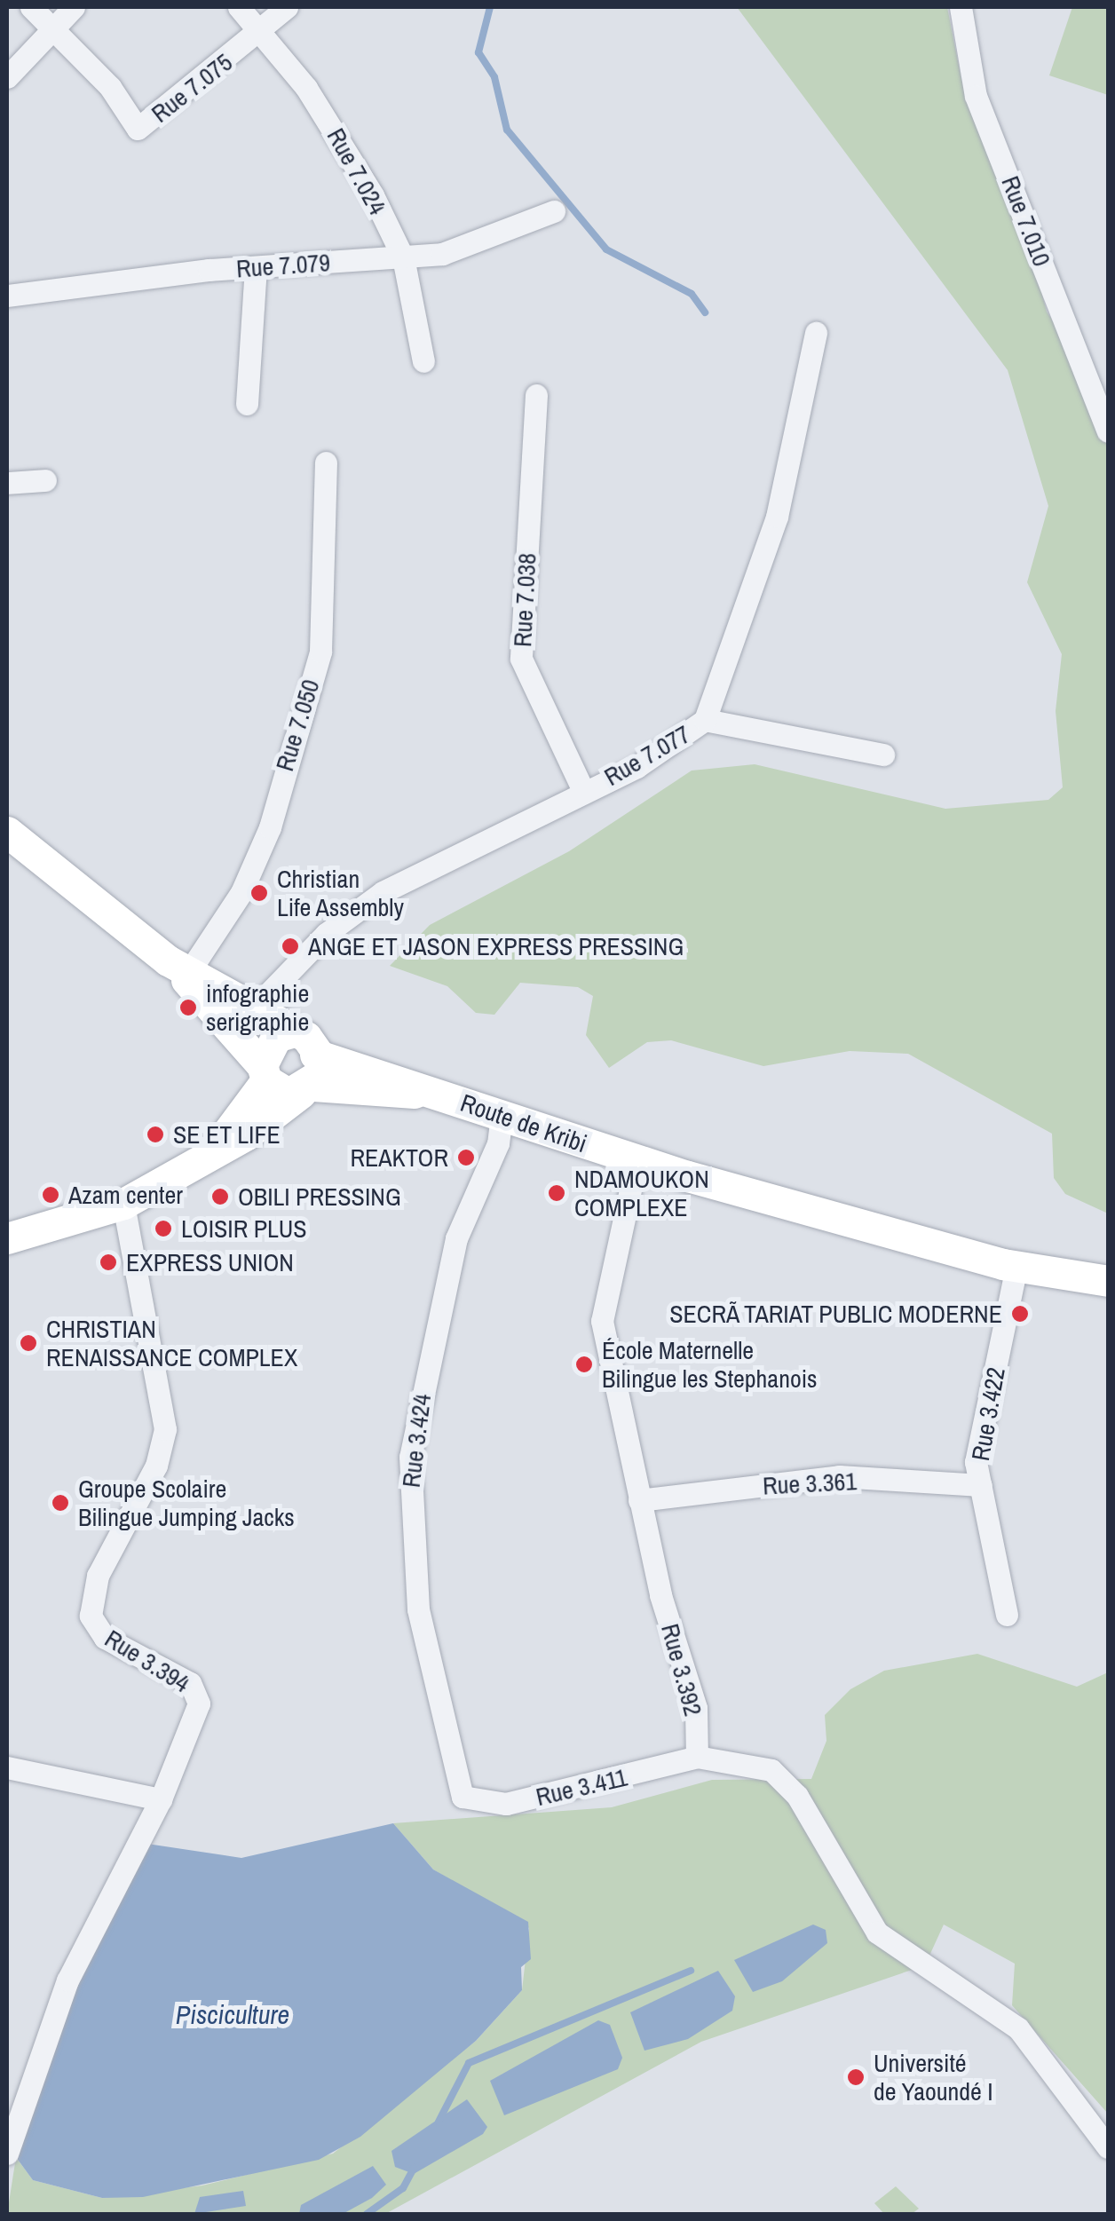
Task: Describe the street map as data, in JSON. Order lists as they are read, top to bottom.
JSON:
{
  "streets": {
    "main road": ["Route de Kribi"],
    "street": [
      "Rue 7.075",
      "Rue 7.024",
      "Rue 7.010",
      "Rue 7.079",
      "Rue 7.038",
      "Rue 7.050",
      "Rue 7.077",
      "Rue 3.422",
      "Rue 3.424",
      "Rue 3.361",
      "Rue 3.394",
      "Rue 3.392",
      "Rue 3.411"
    ]
  },
  "crossings": [
    ["Rue 7.075", "Rue 7.024"],
    ["Rue 7.024", "Rue 7.079"],
    ["Rue 7.038", "Rue 7.077"],
    ["Route de Kribi", "Rue 3.422"],
    ["Route de Kribi", "Rue 3.424"],
    ["Route de Kribi", "Rue 3.392"],
    ["Rue 3.422", "Rue 3.361"],
    ["Rue 3.424", "Rue 3.411"],
    ["Rue 3.361", "Rue 3.392"],
    ["Rue 3.392", "Rue 3.411"]
  ],
  "water": ["Pisciculture"],
  "places": [
    "Christian Life Assembly",
    "ANGE ET JASON EXPRESS PRESSING",
    "infographie serigraphie",
    "SE ET LIFE",
    "REAKTOR",
    "NDAMOUKON COMPLEXE",
    "Azam center",
    "OBILI PRESSING",
    "LOISIR PLUS",
    "EXPRESS UNION",
    "SECRÃ TARIAT PUBLIC MODERNE",
    "CHRISTIAN RENAISSANCE COMPLEX",
    "École Maternelle Bilingue les Stephanois",
    "Groupe Scolaire Bilingue Jumping Jacks",
    "Université de Yaoundé I"
  ]
}
